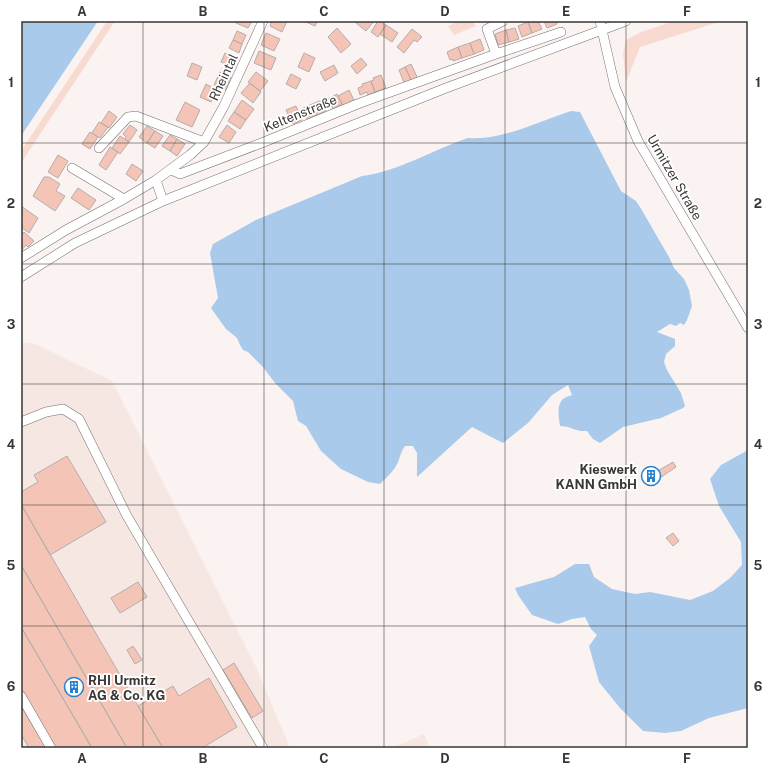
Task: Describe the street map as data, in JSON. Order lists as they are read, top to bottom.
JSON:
{
  "streets": {
    "street": ["Rheintal", "Keltenstraße", "Urmitzer Straße"]
  },
  "crossings": [
    ["Rheintal", "Keltenstraße"]
  ],
  "places": {
    "building": ["Kieswerk KANN GmbH", "RHI Urmitz AG & Co. KG"]
  },
  "grid": {
    "columns": [
      "A",
      "B",
      "C",
      "D",
      "E",
      "F"
    ],
    "rows": [
      "1",
      "2",
      "3",
      "4",
      "5",
      "6"
    ]
  }
}
